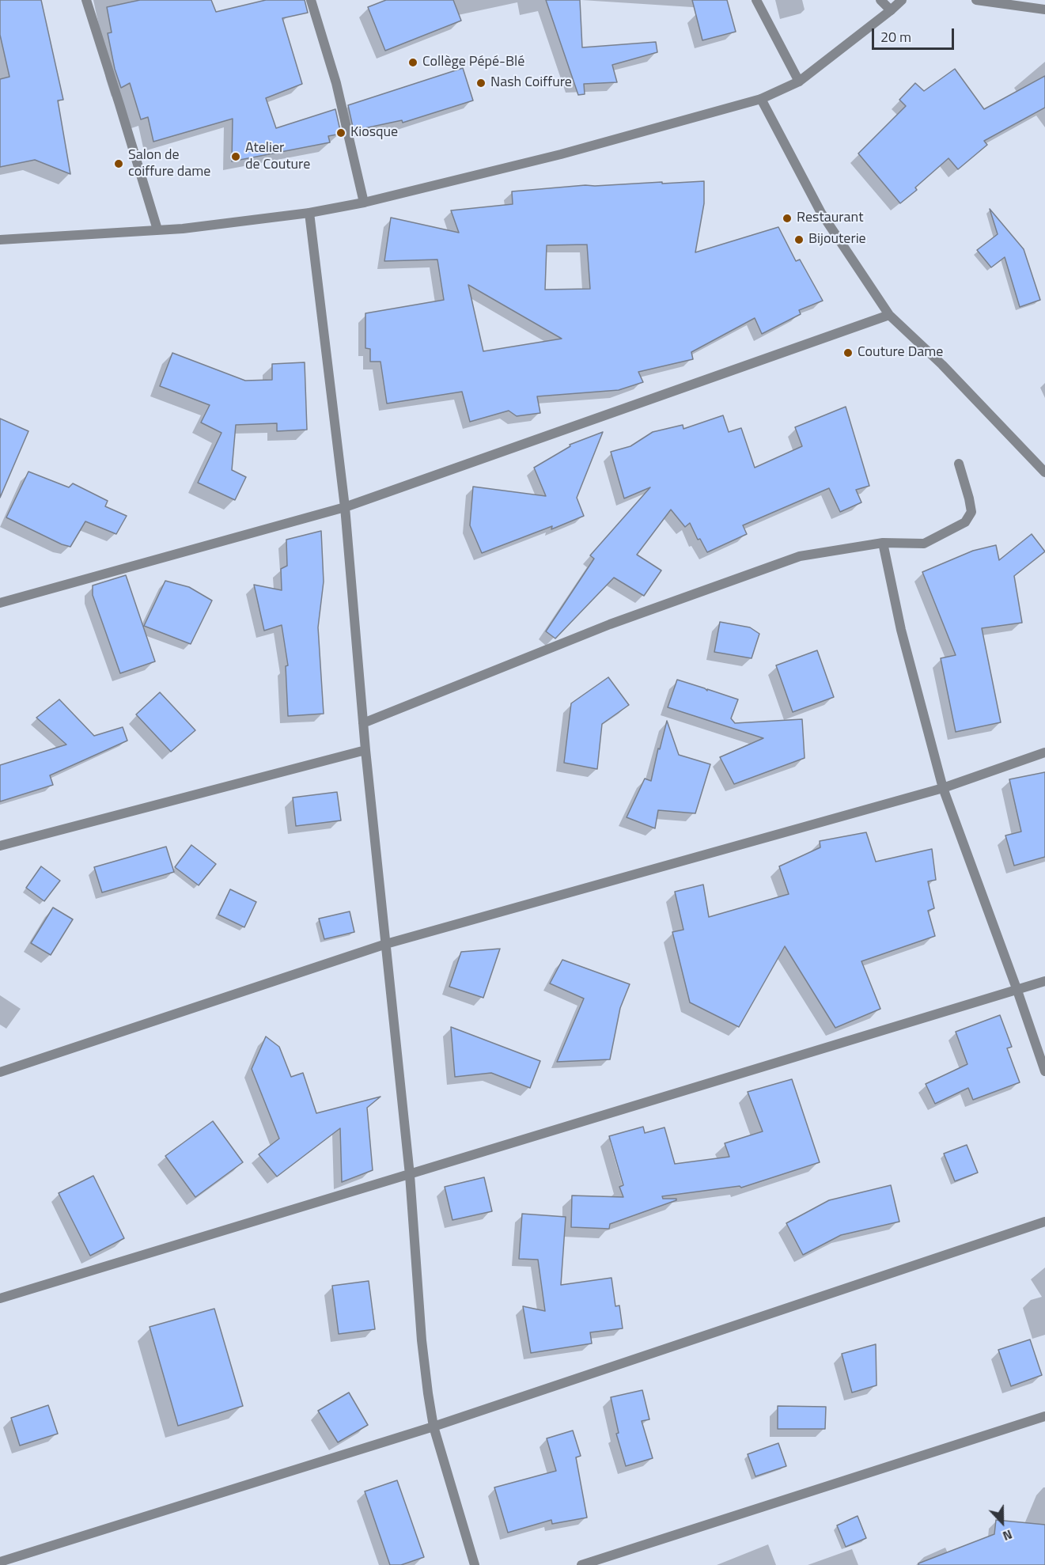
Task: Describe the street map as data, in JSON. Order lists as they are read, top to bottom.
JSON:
{
  "places": [
    "Collège Pépé-Blé",
    "Nash Coiffure",
    "Kiosque",
    "Atelier de Couture",
    "Salon de coiffure dame",
    "Restaurant",
    "Bijouterie",
    "Couture Dame"
  ],
  "scale_bar": "20 m",
  "north": "bottom"
}
